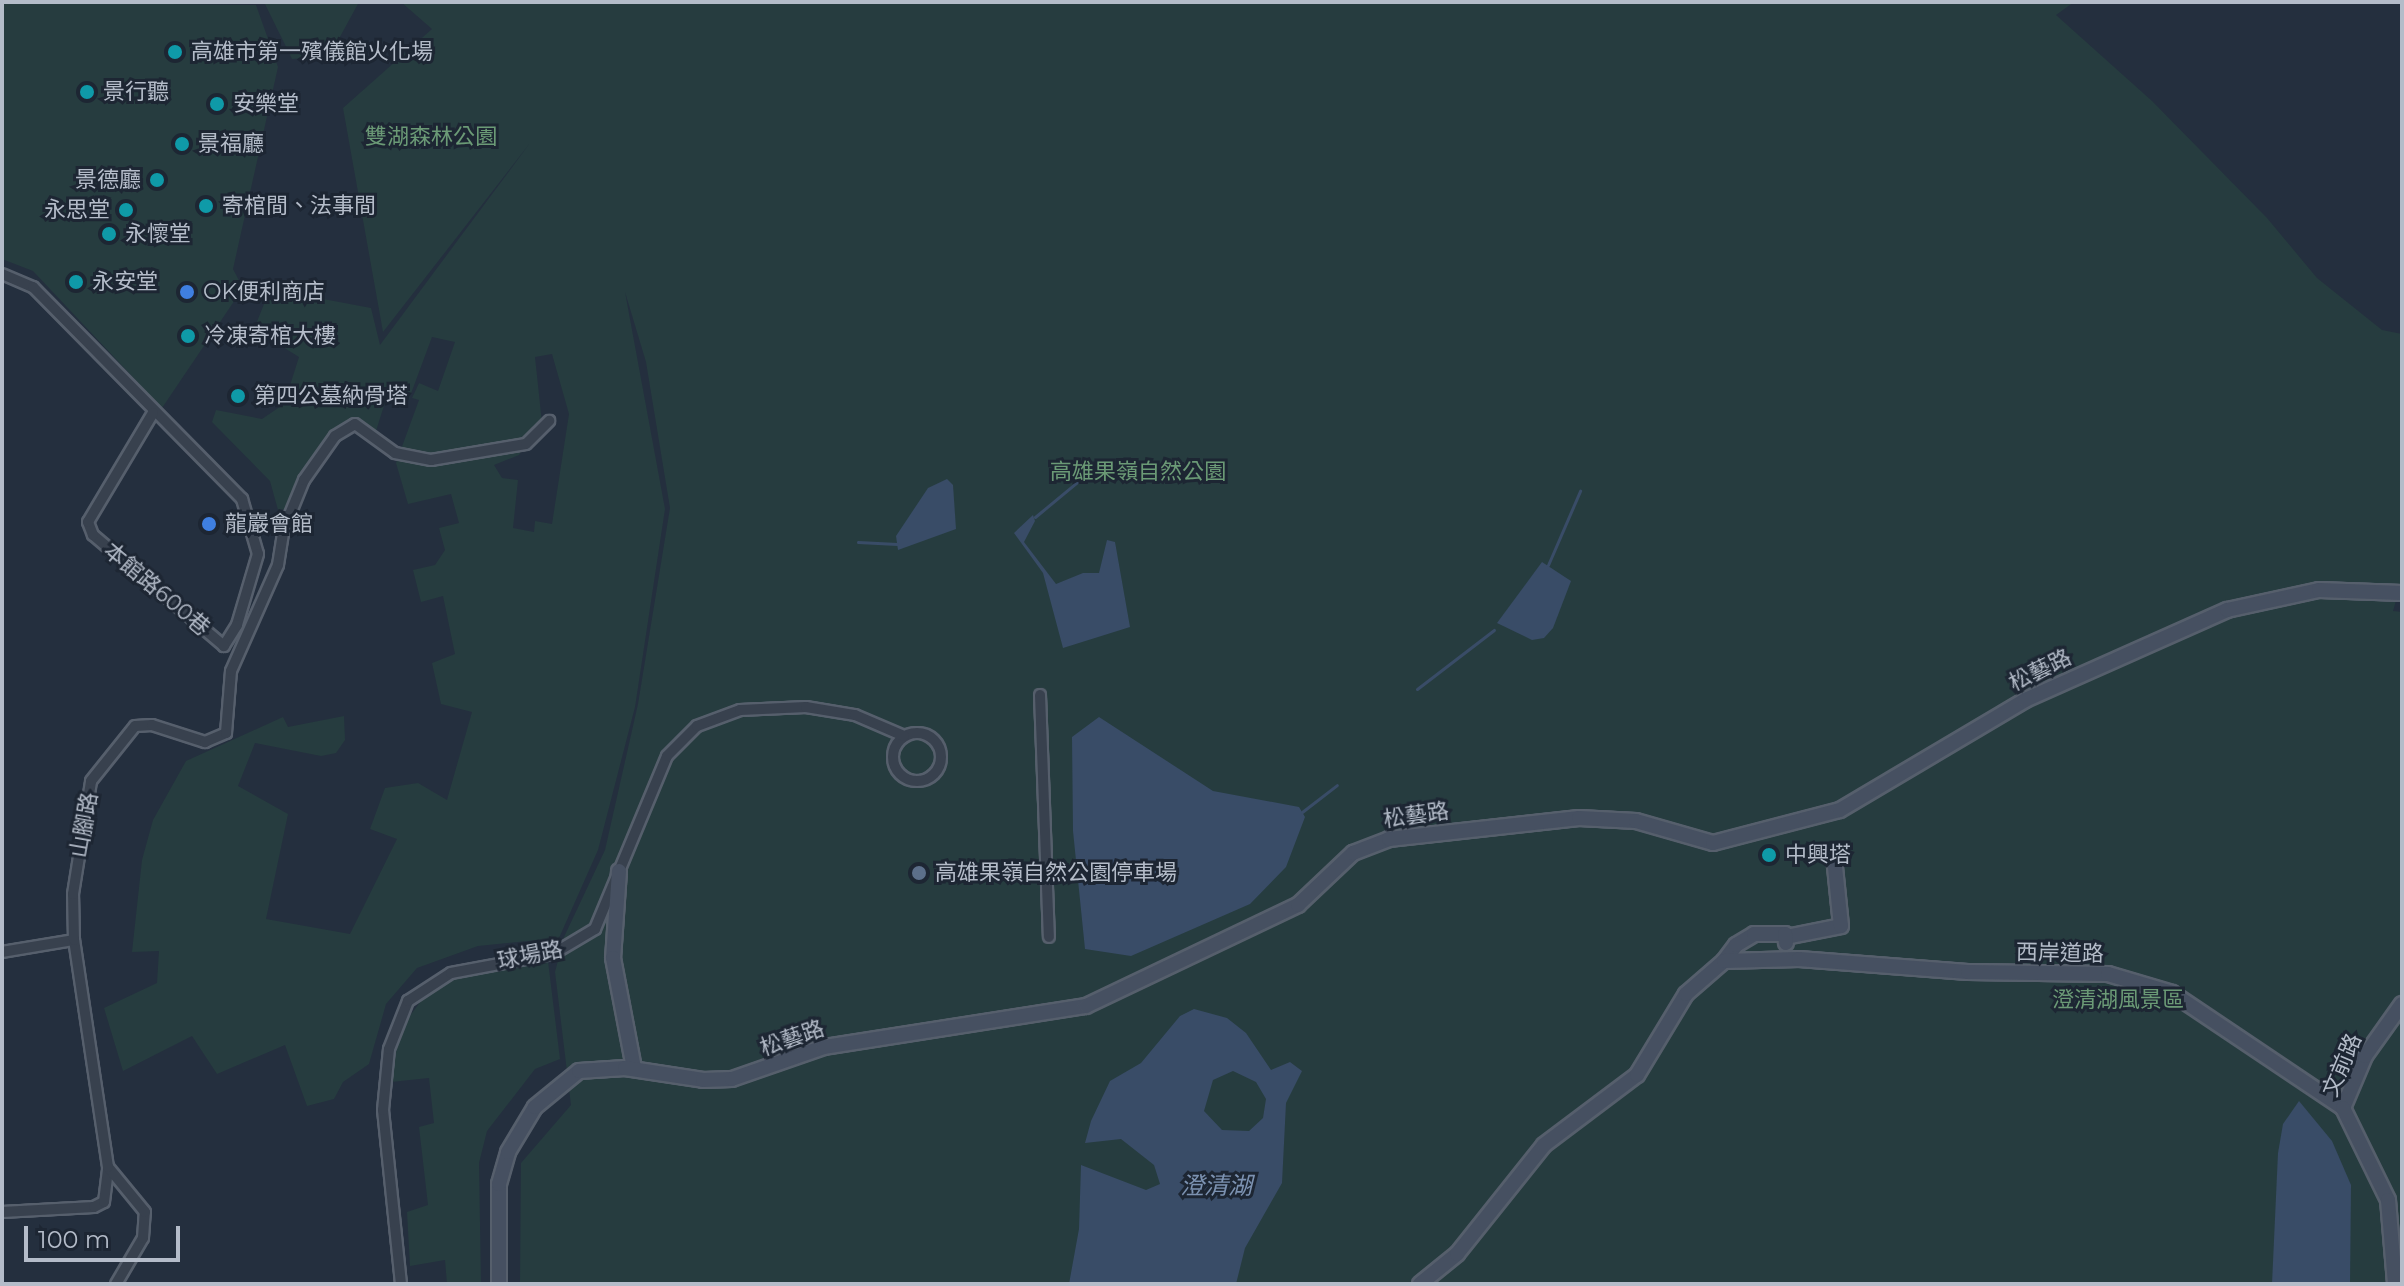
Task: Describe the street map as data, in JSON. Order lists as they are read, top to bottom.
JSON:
{
  "streets": {
    "street": [
      "本館路600巷",
      "松藝路",
      "山腳路",
      "西岸道路",
      "球場路",
      "文前路"
    ]
  },
  "crossings": [
    ["西岸道路", "文前路"]
  ],
  "water": ["澄清湖"],
  "parks": ["雙湖森林公園", "高雄果嶺自然公園", "澄清湖風景區"],
  "places": [
    "高雄市第一殯儀館火化場",
    "景行聽",
    "安樂堂",
    "景福廳",
    "景德廳",
    "寄棺間、法事間",
    "永思堂",
    "永懷堂",
    "永安堂",
    "OK便利商店",
    "冷凍寄棺大樓",
    "第四公墓納骨塔",
    "龍巖會館",
    "中興塔",
    "高雄果嶺自然公園停車場"
  ],
  "scale_bar": "100 m"
}
